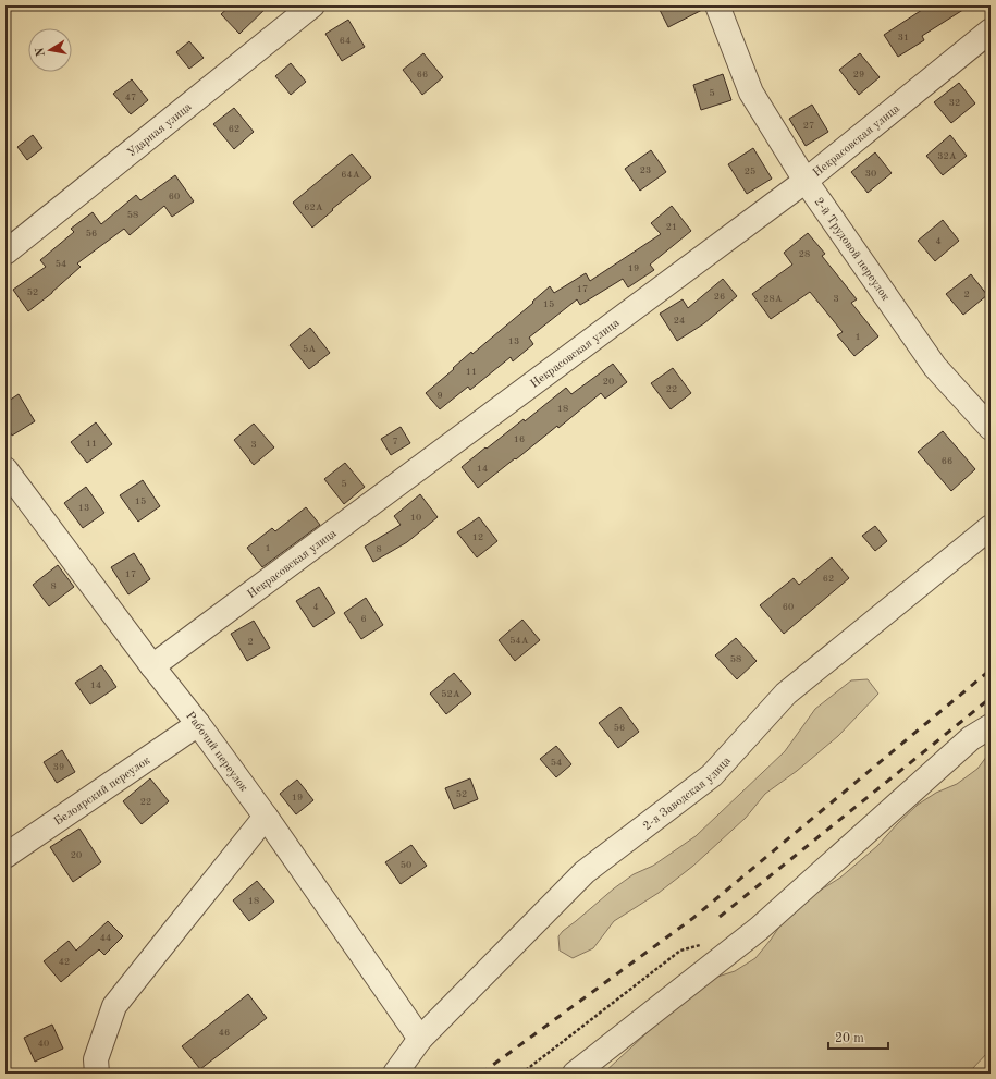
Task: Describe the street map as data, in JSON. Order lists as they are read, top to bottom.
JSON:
{
  "streets": {
    "street": [
      "Ударная улица",
      "Некрасовская улица",
      "2-й Трудовой переулок",
      "Рабочий переулок",
      "Белоярский переулок",
      "2-я Заводская улица"
    ]
  },
  "crossings": [
    ["Некрасовская улица", "2-й Трудовой переулок"],
    ["Некрасовская улица", "Рабочий переулок"],
    ["Рабочий переулок", "Белоярский переулок"],
    ["Рабочий переулок", "2-я Заводская улица"]
  ],
  "house_numbers": [
    "31",
    "64",
    "66",
    "29",
    "5",
    "47",
    "32",
    "27",
    "62",
    "32А",
    "23",
    "25",
    "30",
    "64А",
    "60",
    "62А",
    "58",
    "21",
    "56",
    "4",
    "28",
    "54",
    "19",
    "17",
    "52",
    "2",
    "26",
    "28А",
    "3",
    "15",
    "24",
    "1",
    "13",
    "5А",
    "11",
    "20",
    "22",
    "9",
    "18",
    "16",
    "7",
    "11",
    "3",
    "66",
    "14",
    "5",
    "15",
    "13",
    "10",
    "12",
    "1",
    "8",
    "17",
    "62",
    "8",
    "4",
    "60",
    "6",
    "54А",
    "2",
    "58",
    "14",
    "52А",
    "56",
    "54",
    "39",
    "52",
    "19",
    "22",
    "20",
    "50",
    "18",
    "44",
    "42",
    "46",
    "40"
  ],
  "scale_bar": "20 m",
  "north": "left"
}
